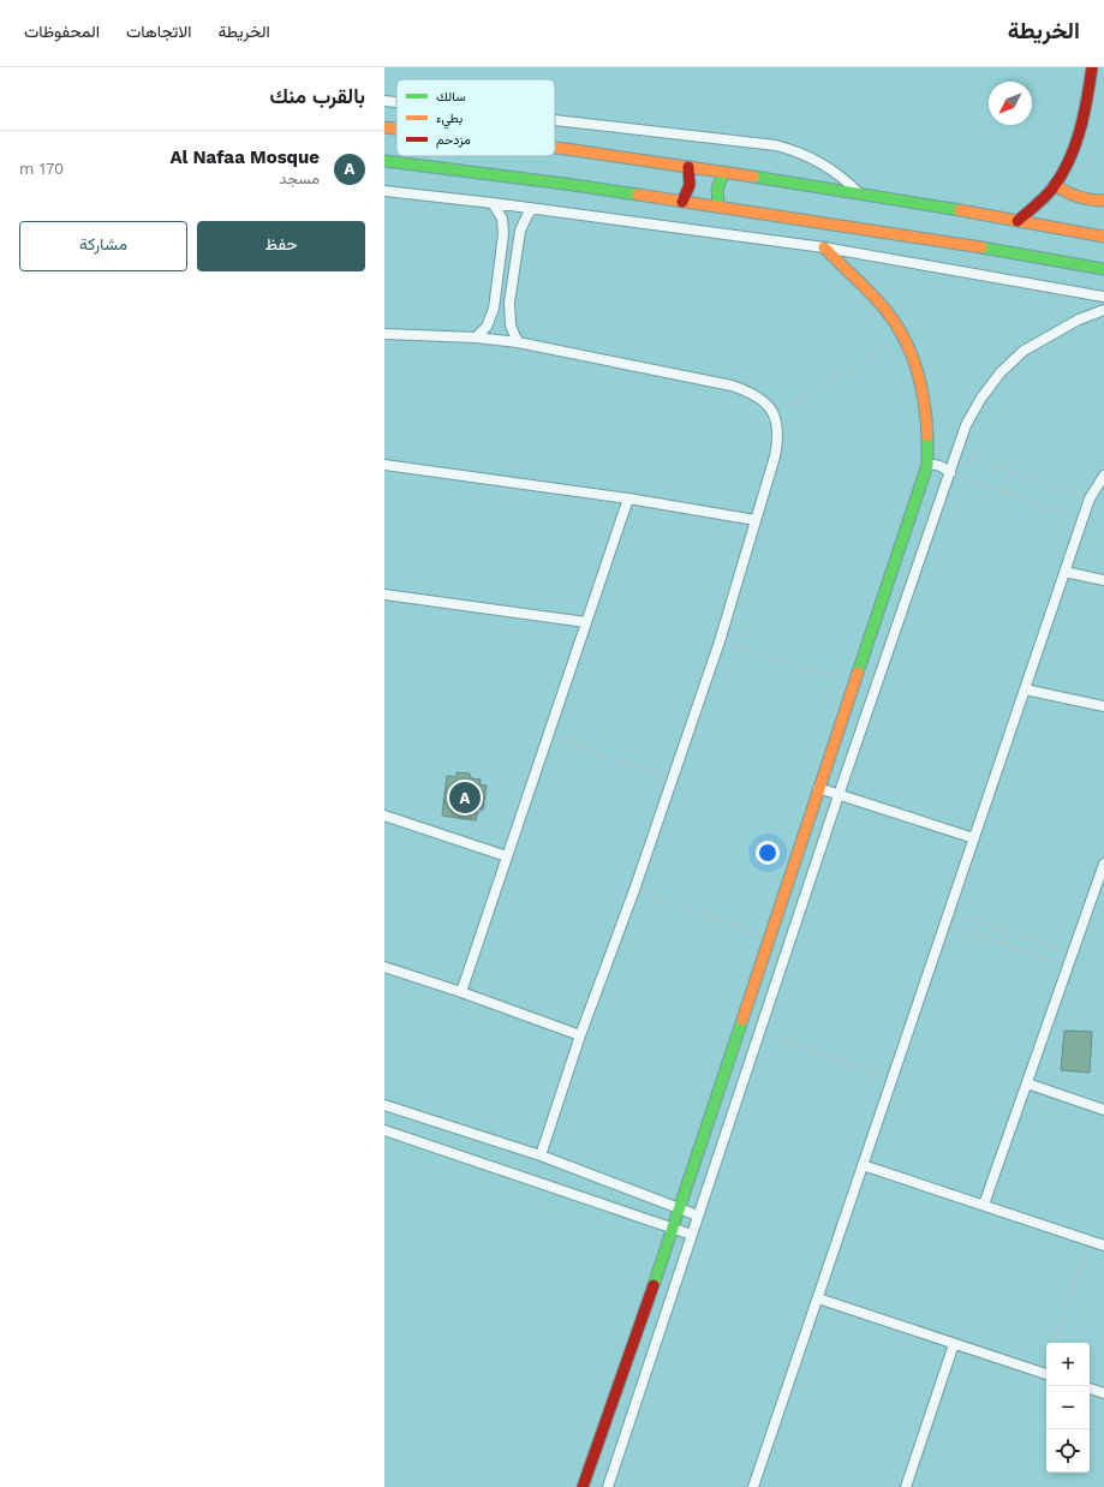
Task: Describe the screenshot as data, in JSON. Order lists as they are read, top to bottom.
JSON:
{
  "legend": ["سالك", "بطيء", "مزدحم"],
  "north": "bottom left",
  "page": {
    "header": "الخريطة",
    "nav": ["الخريطة", "الاتجاهات", "المحفوظات"],
    "heading": "بالقرب منك",
    "list": [
      {
        "mark": "A",
        "name": "Al Nafaa Mosque",
        "note": "مسجد",
        "value": "170 m"
      }
    ],
    "buttons": ["حفظ", "مشاركة"],
    "pins": "A",
    "map_buttons": ["+", "−"]
  }
}
